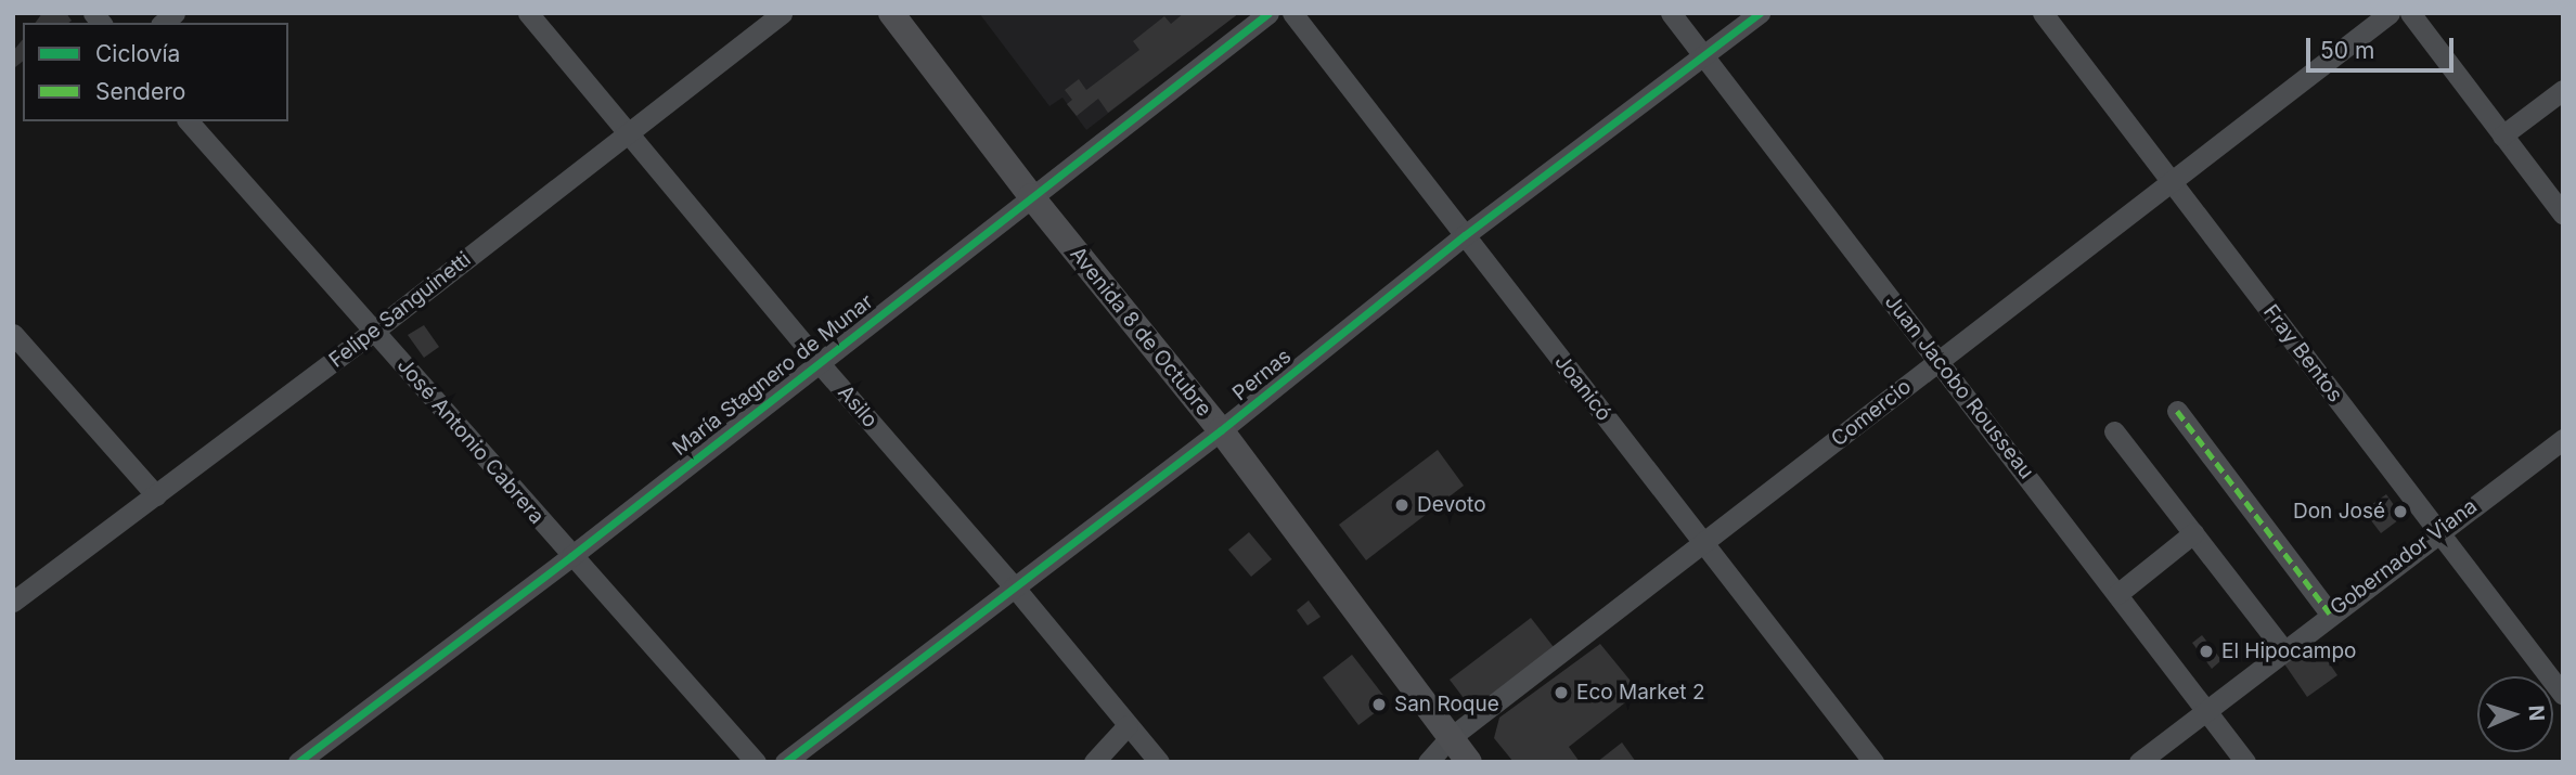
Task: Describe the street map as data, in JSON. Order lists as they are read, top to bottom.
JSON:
{
  "streets": {
    "main road": ["Avenida 8 de Octubre"],
    "street": [
      "Felipe Sanguinetti",
      "Fray Bentos",
      "María Stagnero de Munar",
      "Pernas",
      "Juan Jacobo Rousseau",
      "Joanicó",
      "Asilo",
      "Comercio",
      "José Antonio Cabrera",
      "Gobernador Viana"
    ]
  },
  "crossings": [
    ["Felipe Sanguinetti", "Asilo"],
    ["Felipe Sanguinetti", "José Antonio Cabrera"],
    ["Avenida 8 de Octubre", "María Stagnero de Munar"],
    ["Avenida 8 de Octubre", "Pernas"],
    ["Avenida 8 de Octubre", "Comercio"],
    ["Fray Bentos", "Comercio"],
    ["Fray Bentos", "Gobernador Viana"],
    ["María Stagnero de Munar", "Asilo"],
    ["María Stagnero de Munar", "José Antonio Cabrera"],
    ["Pernas", "Juan Jacobo Rousseau"],
    ["Pernas", "Joanicó"],
    ["Pernas", "Asilo"],
    ["Juan Jacobo Rousseau", "Comercio"],
    ["Juan Jacobo Rousseau", "Gobernador Viana"],
    ["Joanicó", "Comercio"]
  ],
  "places": [
    "Devoto",
    "Don José",
    "El Hipocampo",
    "Eco Market 2",
    "San Roque"
  ],
  "legend": ["Ciclovía", "Sendero"],
  "scale_bar": "50 m",
  "north": "right"
}
